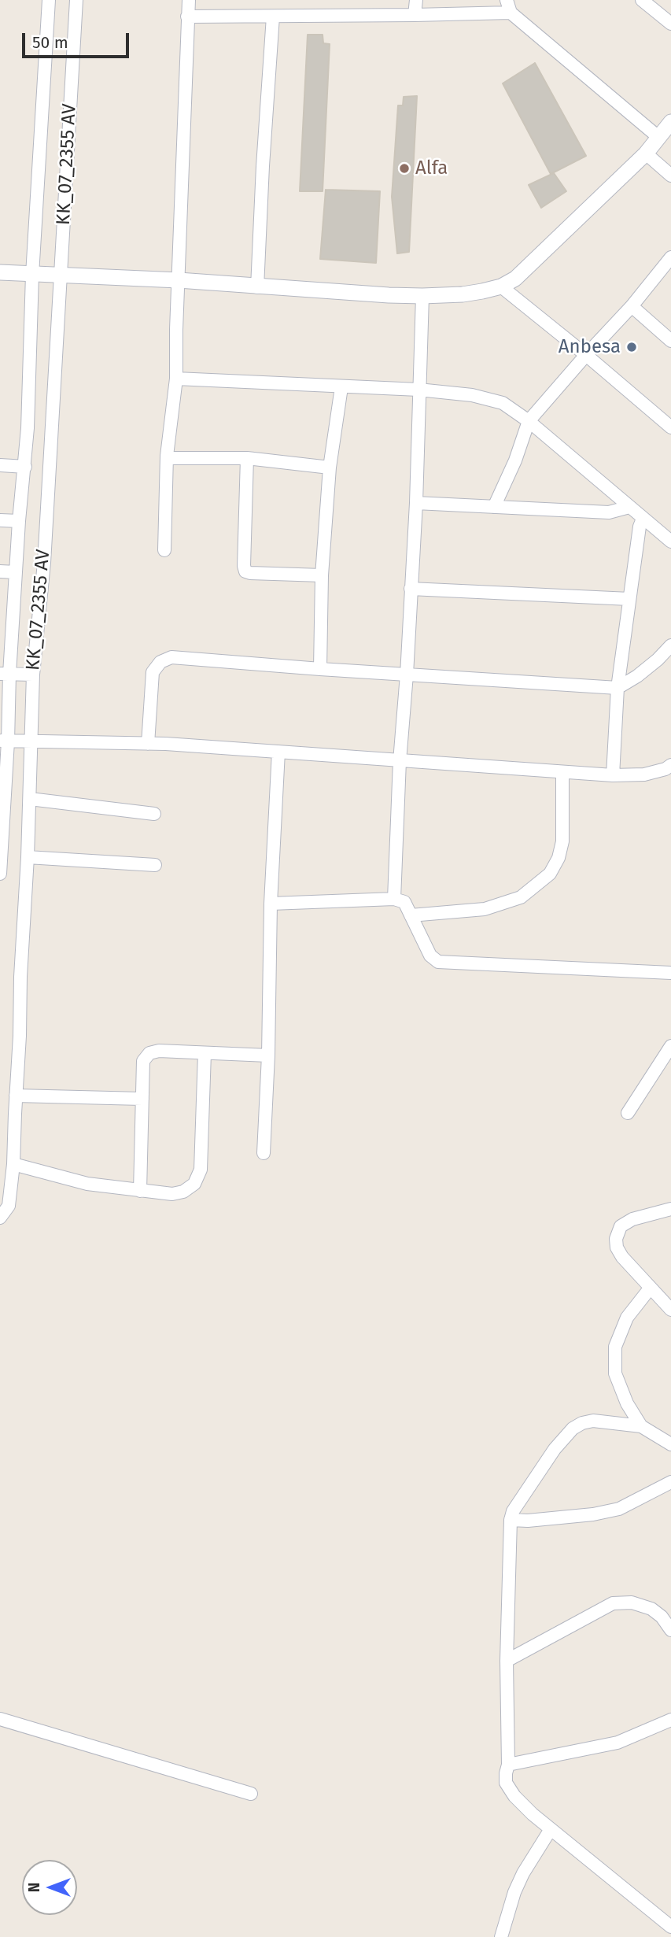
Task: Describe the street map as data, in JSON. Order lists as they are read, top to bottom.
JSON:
{
  "streets": {
    "street": ["KK_07_2355 AV"]
  },
  "places": ["Alfa", "Anbesa"],
  "scale_bar": "50 m",
  "north": "left"
}
